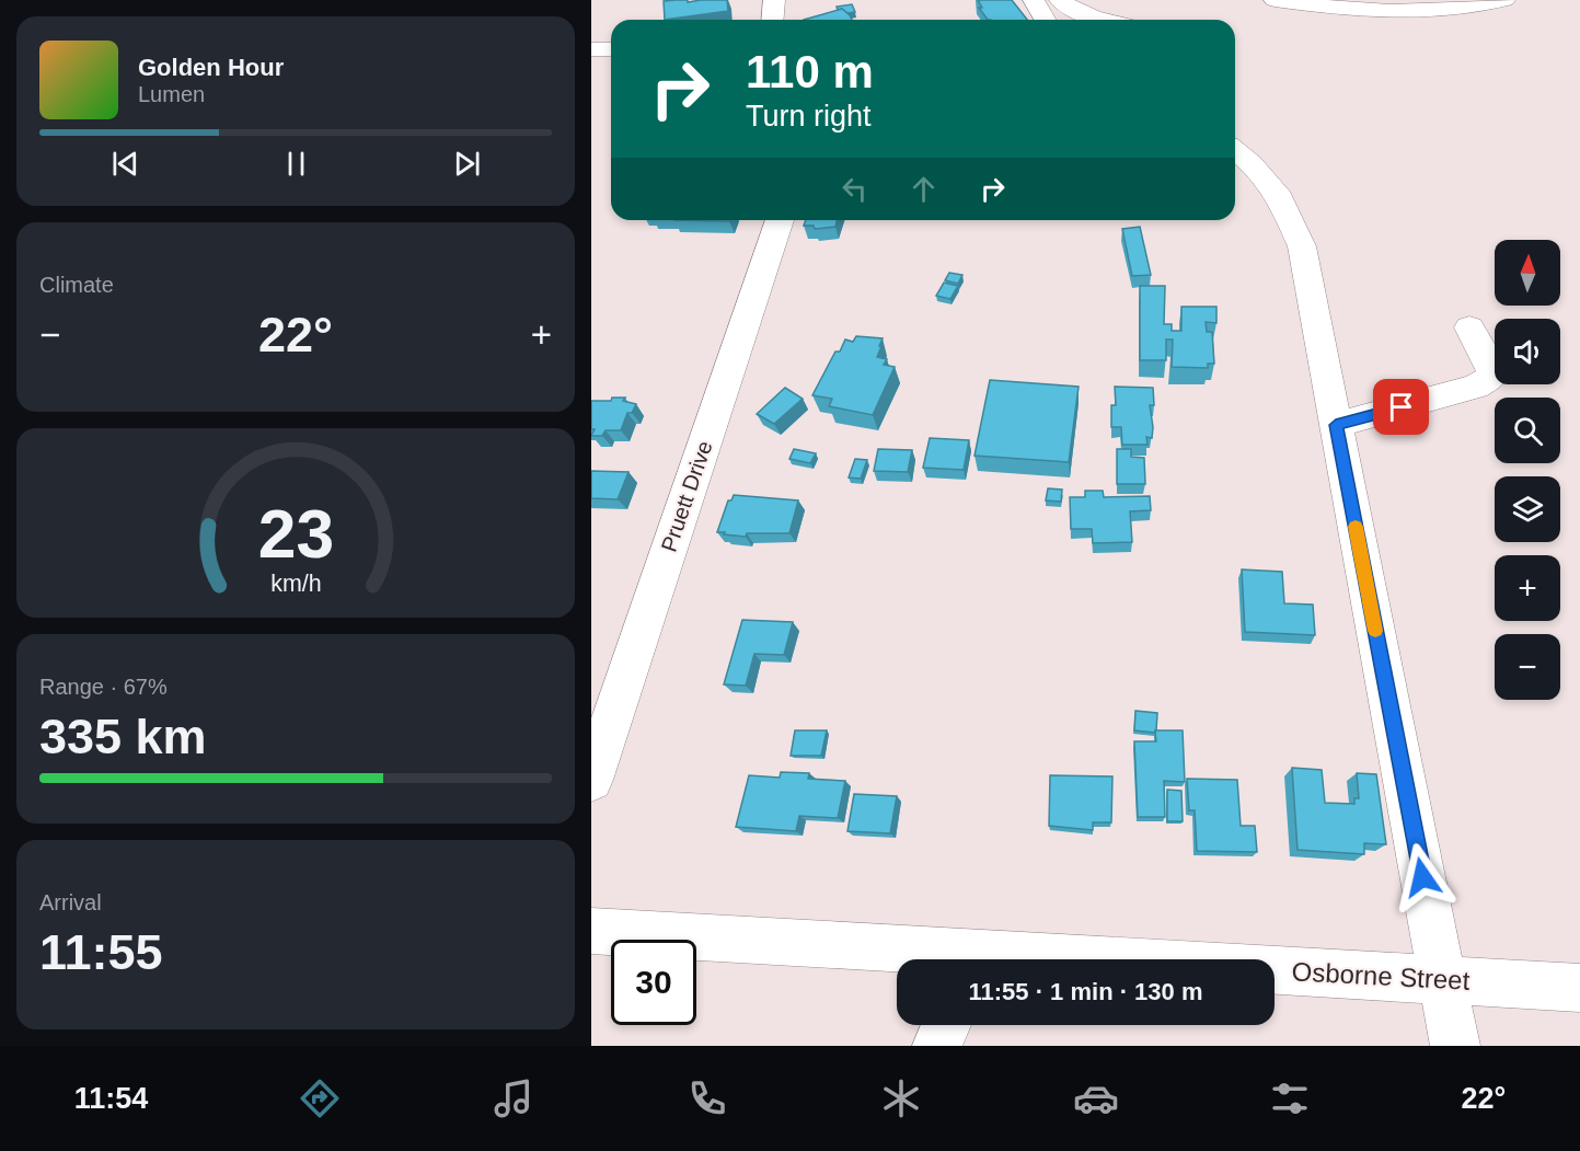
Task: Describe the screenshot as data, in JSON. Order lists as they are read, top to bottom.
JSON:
{
  "streets": {
    "street": ["Pruett Drive", "Osborne Street"]
  },
  "north": "top",
  "page": {
    "turn": ["110 m", "Turn right"],
    "song": ["Golden Hour", "Lumen"],
    "tile": [
      "Climate",
      ["Range · 67%", "335 km"],
      ["Arrival", "11:55"]
    ],
    "map_buttons": ["+", "−"],
    "heat": ["−", "22°", "+"],
    "limit": "30",
    "trip": "11:55 · 1 min · 130 m",
    "tabs": ["11:54", "22°"],
    "gauge": ["23", "km/h"]
  }
}
